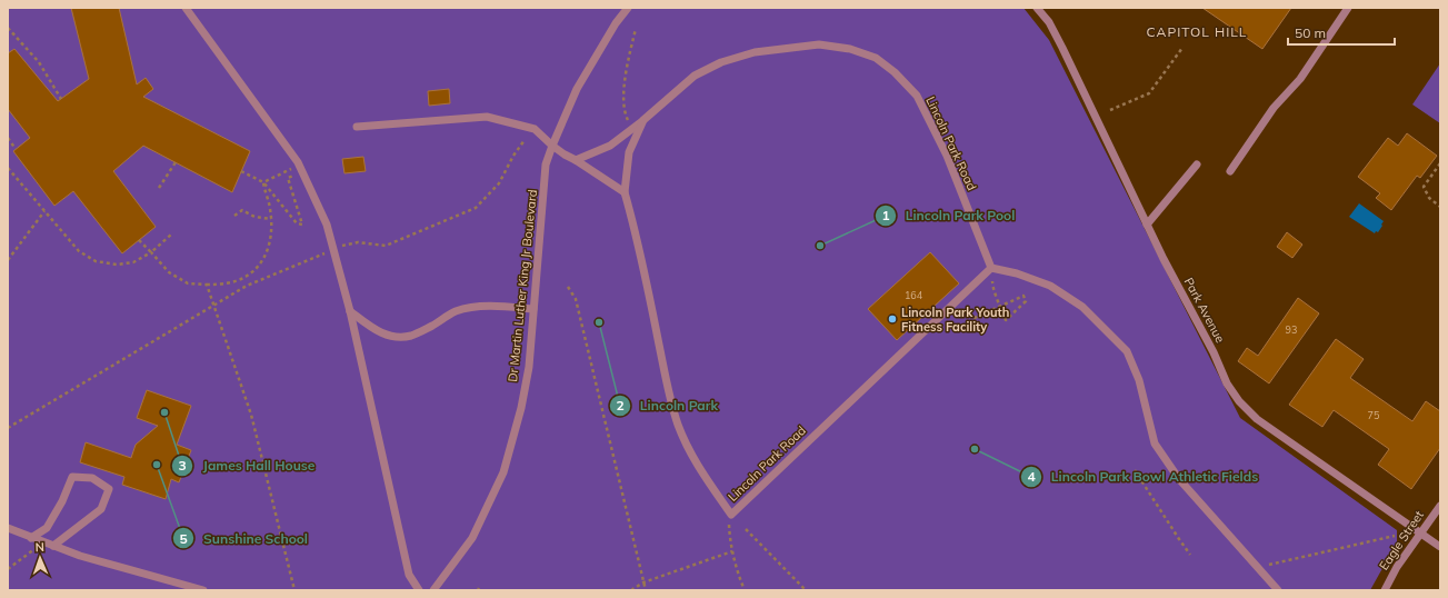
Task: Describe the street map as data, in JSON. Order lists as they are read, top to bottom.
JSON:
{
  "streets": {
    "street": [
      "Lincoln Park Road",
      "Dr Martin Luther King Jr Boulevard",
      "Park Avenue",
      "Eagle Street"
    ]
  },
  "crossings": [
    ["Park Avenue", "Eagle Street"]
  ],
  "districts": ["CAPITOL HILL"],
  "places": [
    "Lincoln Park Pool",
    "Lincoln Park Youth Fitness Facility",
    "Lincoln Park",
    "James Hall House",
    "Lincoln Park Bowl Athletic Fields",
    "Sunshine School"
  ],
  "house_numbers": ["164", "93", "75"],
  "scale_bar": "50 m",
  "north": "top"
}
